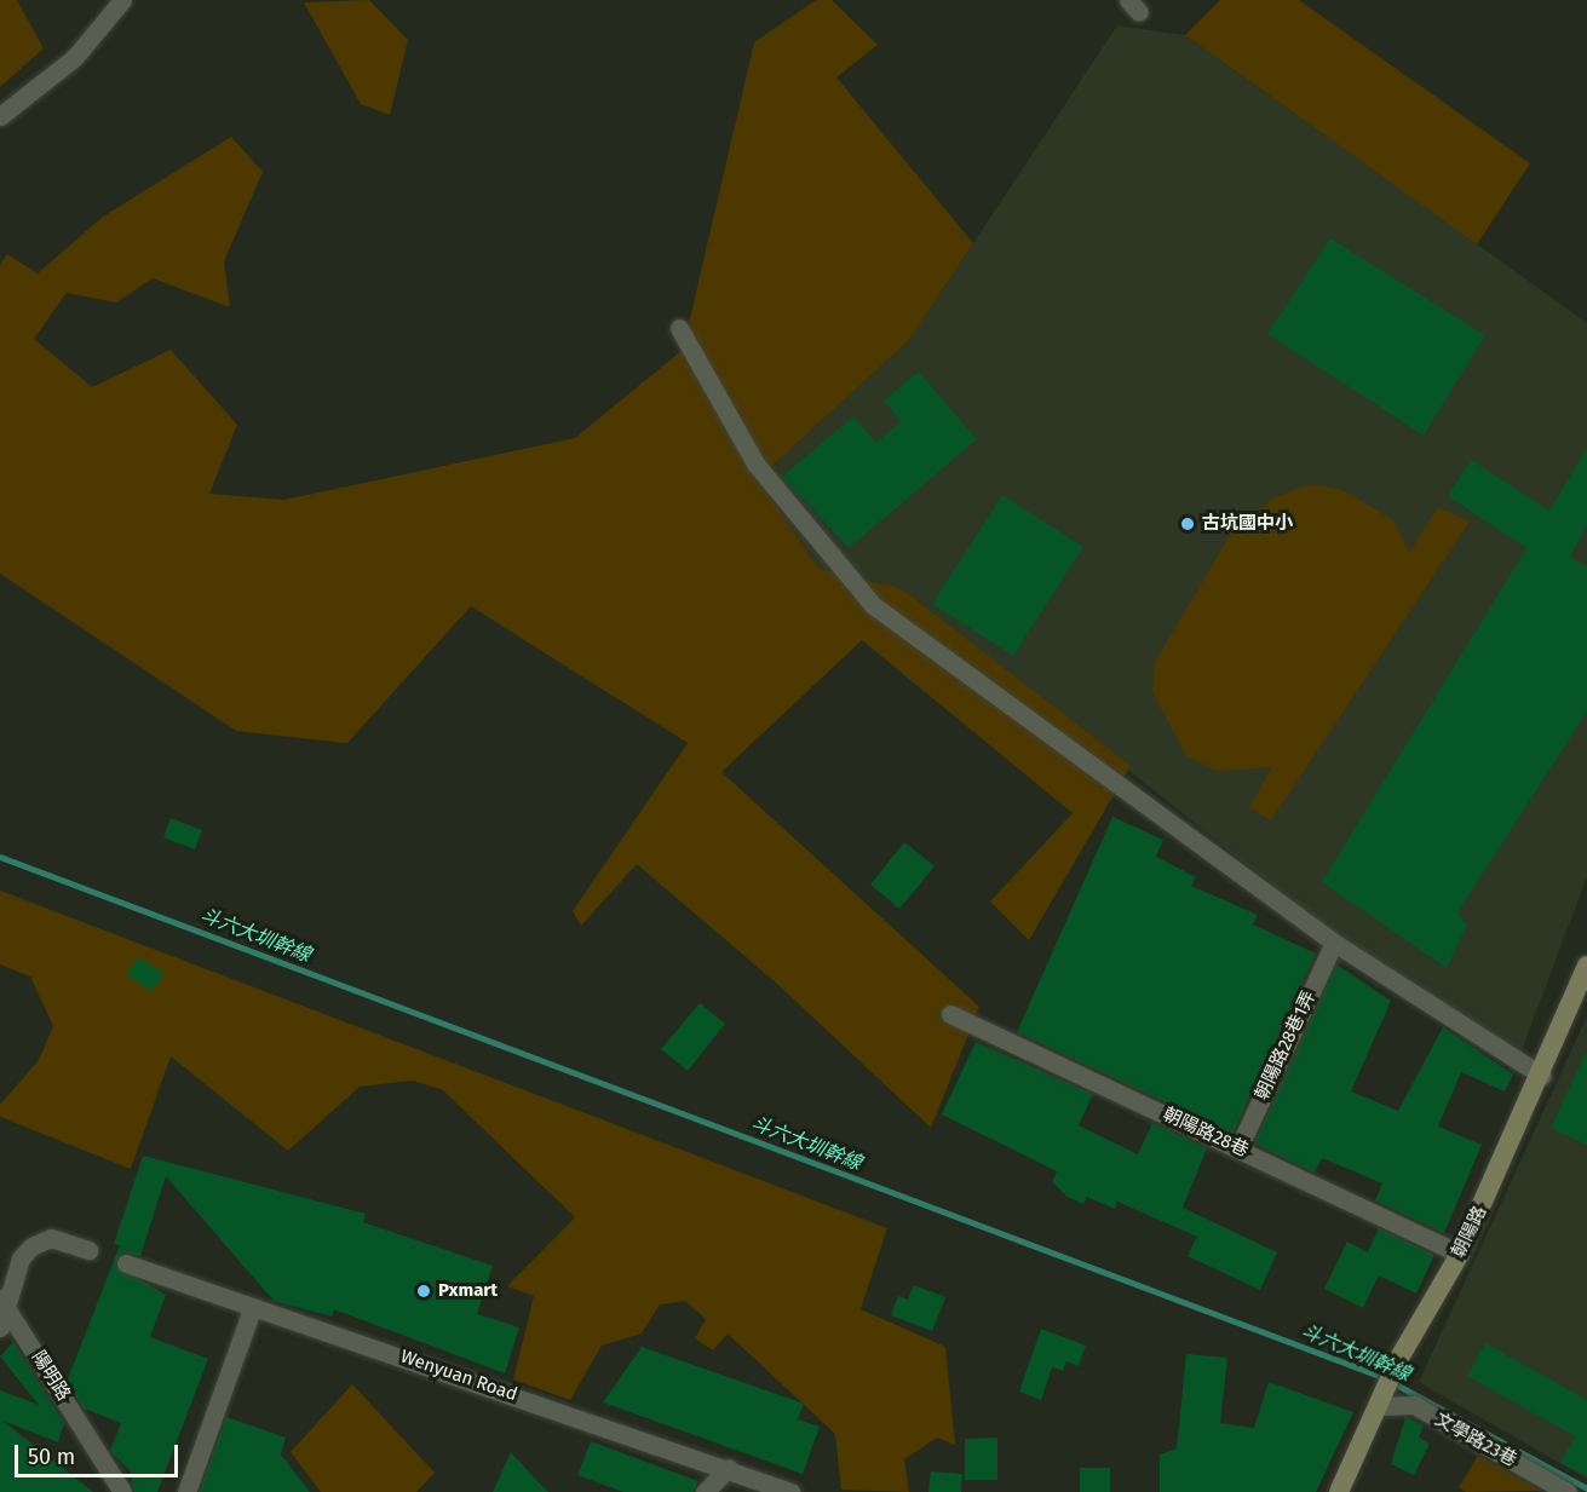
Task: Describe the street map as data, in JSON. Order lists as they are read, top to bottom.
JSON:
{
  "streets": {
    "main road": ["朝陽路"],
    "street": [
      "朝陽路28巷1弄",
      "朝陽路28巷",
      "陽明路",
      "Wenyuan Road",
      "文學路23巷"
    ]
  },
  "crossings": [
    ["朝陽路28巷1弄", "朝陽路28巷"],
    ["朝陽路28巷", "朝陽路"],
    ["朝陽路", "文學路23巷"]
  ],
  "water": ["斗六大圳幹線"],
  "places": ["古坑國中小", "Pxmart"],
  "scale_bar": "50 m"
}
